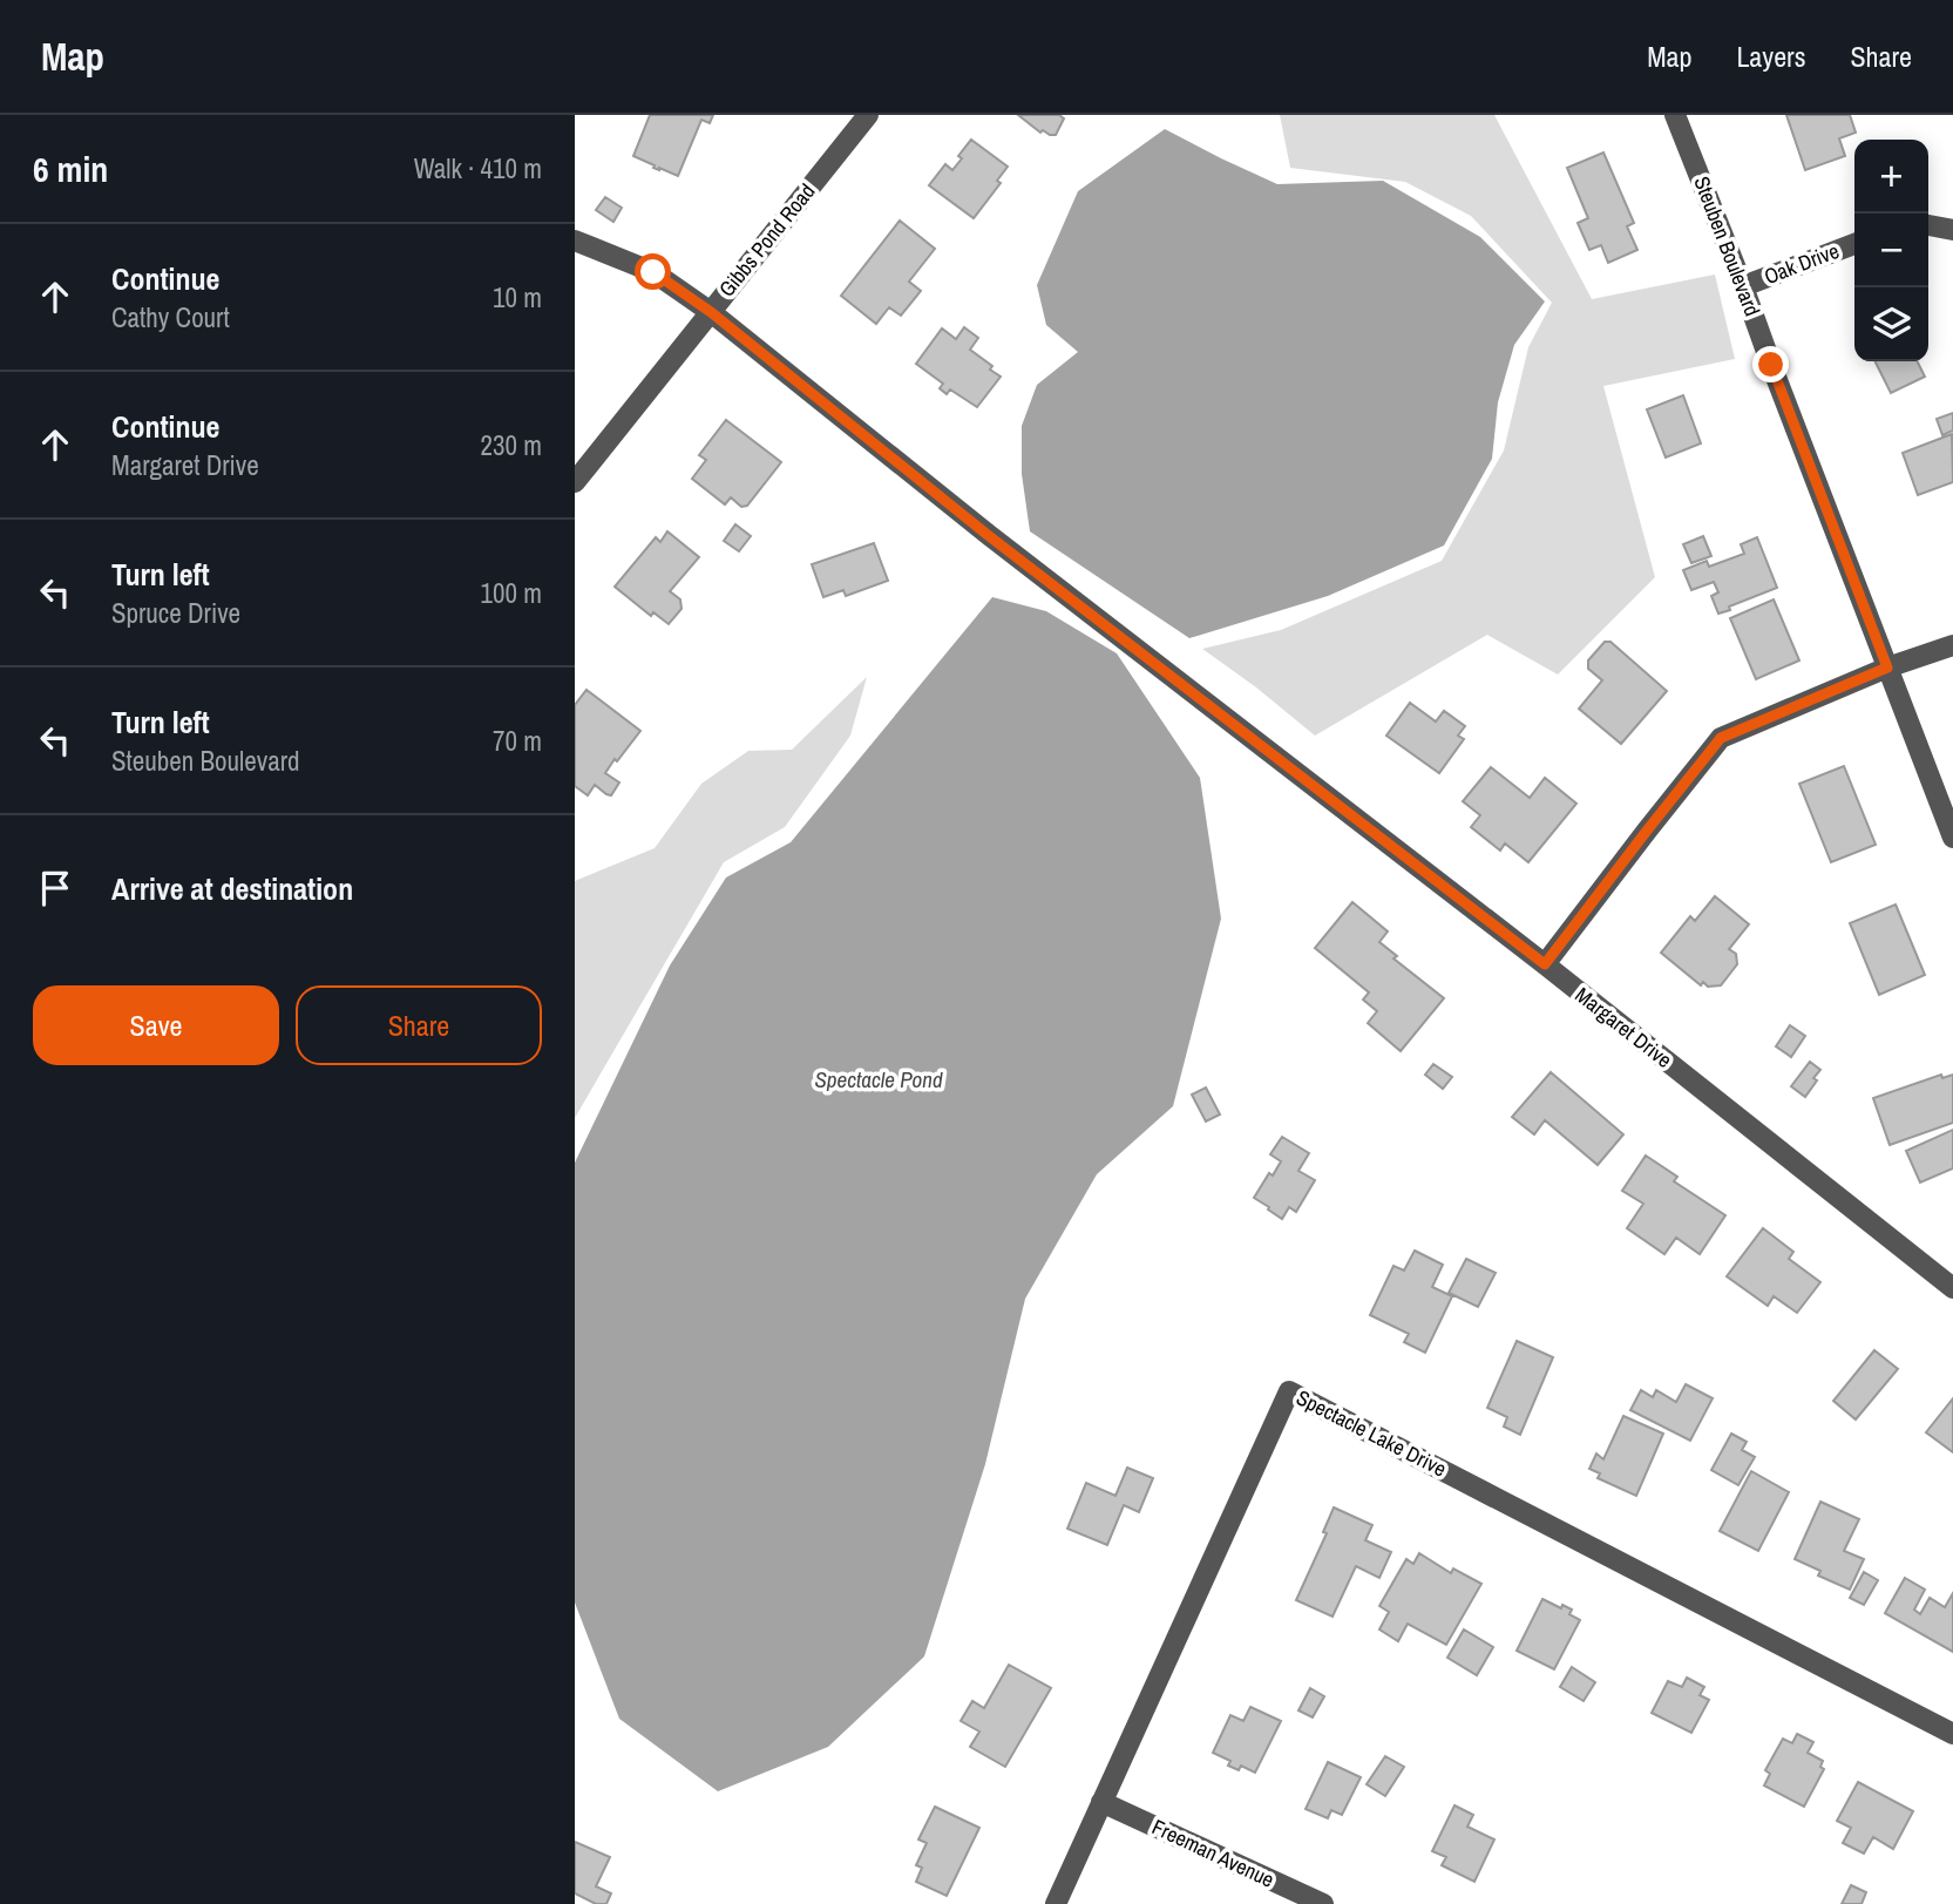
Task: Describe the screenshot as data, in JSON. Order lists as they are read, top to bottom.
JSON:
{
  "streets": {
    "street": [
      "Gibbs Pond Road",
      "Steuben Boulevard",
      "Oak Drive",
      "Margaret Drive",
      "Spectacle Lake Drive",
      "Freeman Avenue"
    ]
  },
  "crossings": [
    ["Gibbs Pond Road", "Margaret Drive"],
    ["Steuben Boulevard", "Oak Drive"],
    ["Spectacle Lake Drive", "Freeman Avenue"]
  ],
  "water": ["Spectacle Pond"],
  "page": {
    "header": "Map",
    "nav": ["Map", "Layers", "Share"],
    "heading": ["6 min", "Walk · 410 m"],
    "map_buttons": ["+", "−"],
    "list": [
      ["Continue", "Cathy Court", "10 m"],
      ["Continue", "Margaret Drive", "230 m"],
      ["Turn left", "Spruce Drive", "100 m"],
      ["Turn left", "Steuben Boulevard", "70 m"],
      "Arrive at destination"
    ],
    "buttons": ["Save", "Share"]
  }
}
